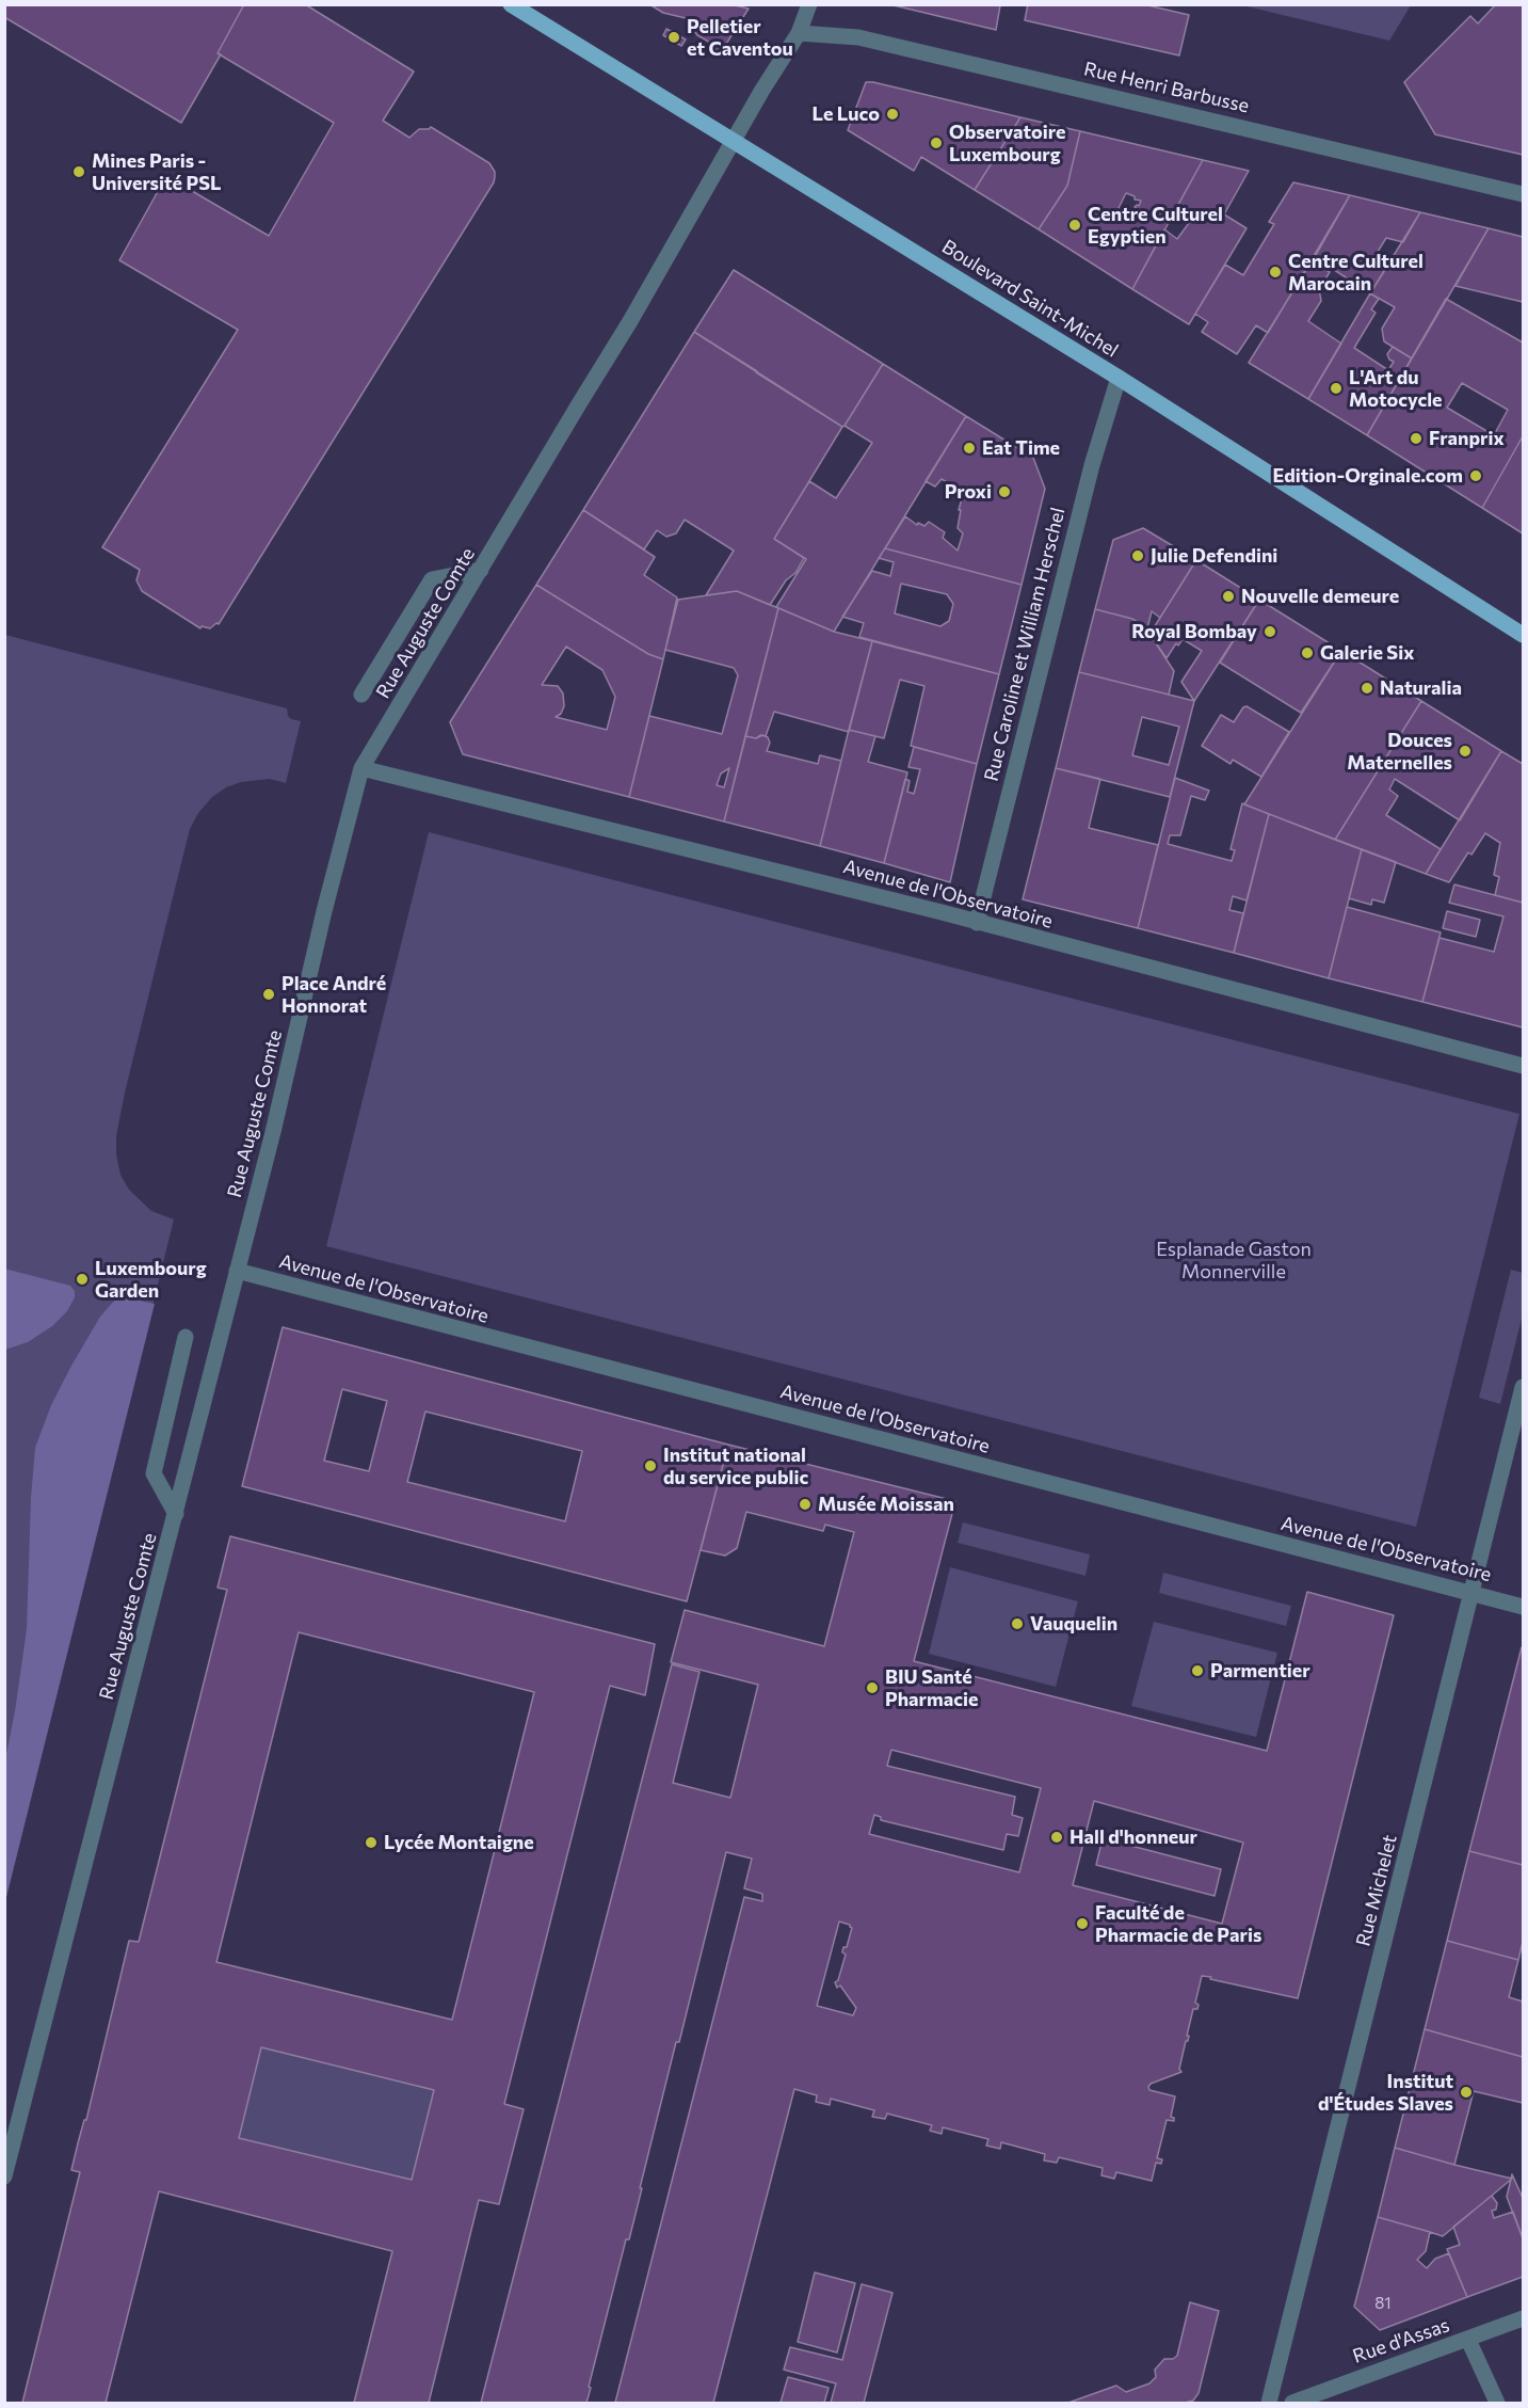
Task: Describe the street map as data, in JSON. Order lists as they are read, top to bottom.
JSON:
{
  "streets": {
    "main road": ["Boulevard Saint-Michel"],
    "street": [
      "Rue Henri Barbusse",
      "Rue Auguste Comte",
      "Rue Caroline et William Herschel",
      "Avenue de l'Observatoire",
      "Rue Michelet",
      "Rue d'Assas"
    ]
  },
  "crossings": [
    ["Rue Henri Barbusse", "Rue Auguste Comte"],
    ["Boulevard Saint-Michel", "Rue Auguste Comte"],
    ["Boulevard Saint-Michel", "Rue Caroline et William Herschel"],
    ["Rue Auguste Comte", "Avenue de l'Observatoire"],
    ["Rue Caroline et William Herschel", "Avenue de l'Observatoire"],
    ["Avenue de l'Observatoire", "Rue Michelet"]
  ],
  "parks": ["Esplanade Gaston Monnerville"],
  "places": [
    "Pelletier et Caventou",
    "Le Luco",
    "Observatoire Luxembourg",
    "Mines Paris - Université PSL",
    "Centre Culturel Egyptien",
    "Centre Culturel Marocain",
    "L'Art du Motocycle",
    "Franprix",
    "Eat Time",
    "Edition-Orginale.com",
    "Proxi",
    "Julie Defendini",
    "Nouvelle demeure",
    "Royal Bombay",
    "Galerie Six",
    "Naturalia",
    "Douces Maternelles",
    "Place André Honnorat",
    "Luxembourg Garden",
    "Institut national du service public",
    "Musée Moissan",
    "Vauquelin",
    "Parmentier",
    "BIU Santé Pharmacie",
    "Hall d'honneur",
    "Lycée Montaigne",
    "Faculté de Pharmacie de Paris",
    "Institut d'Études Slaves"
  ],
  "house_numbers": ["81"]
}
